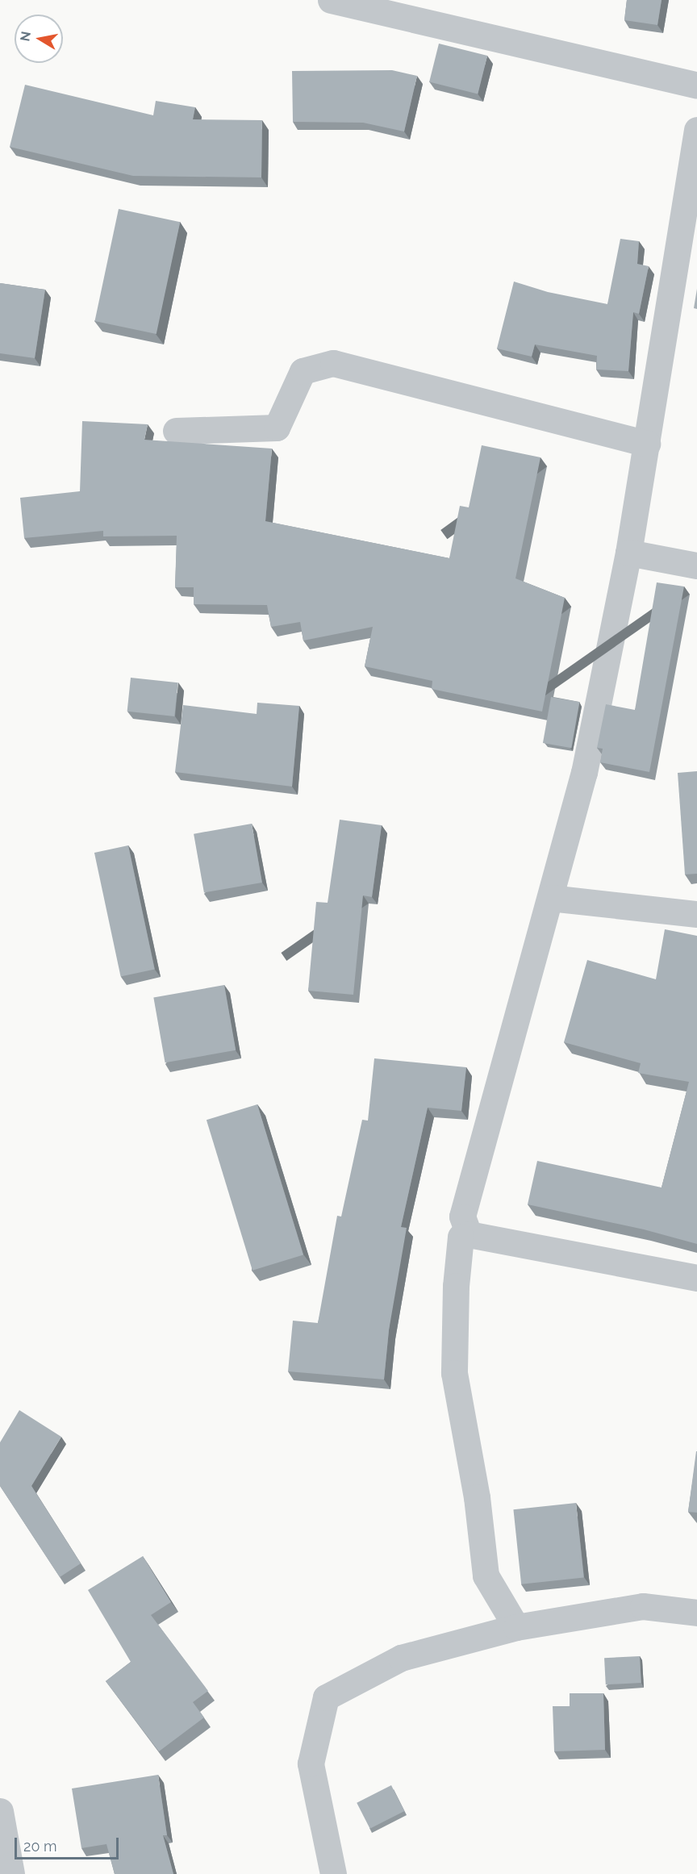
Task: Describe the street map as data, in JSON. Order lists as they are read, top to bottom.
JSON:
{
  "scale_bar": "20 m",
  "north": "left"
}
